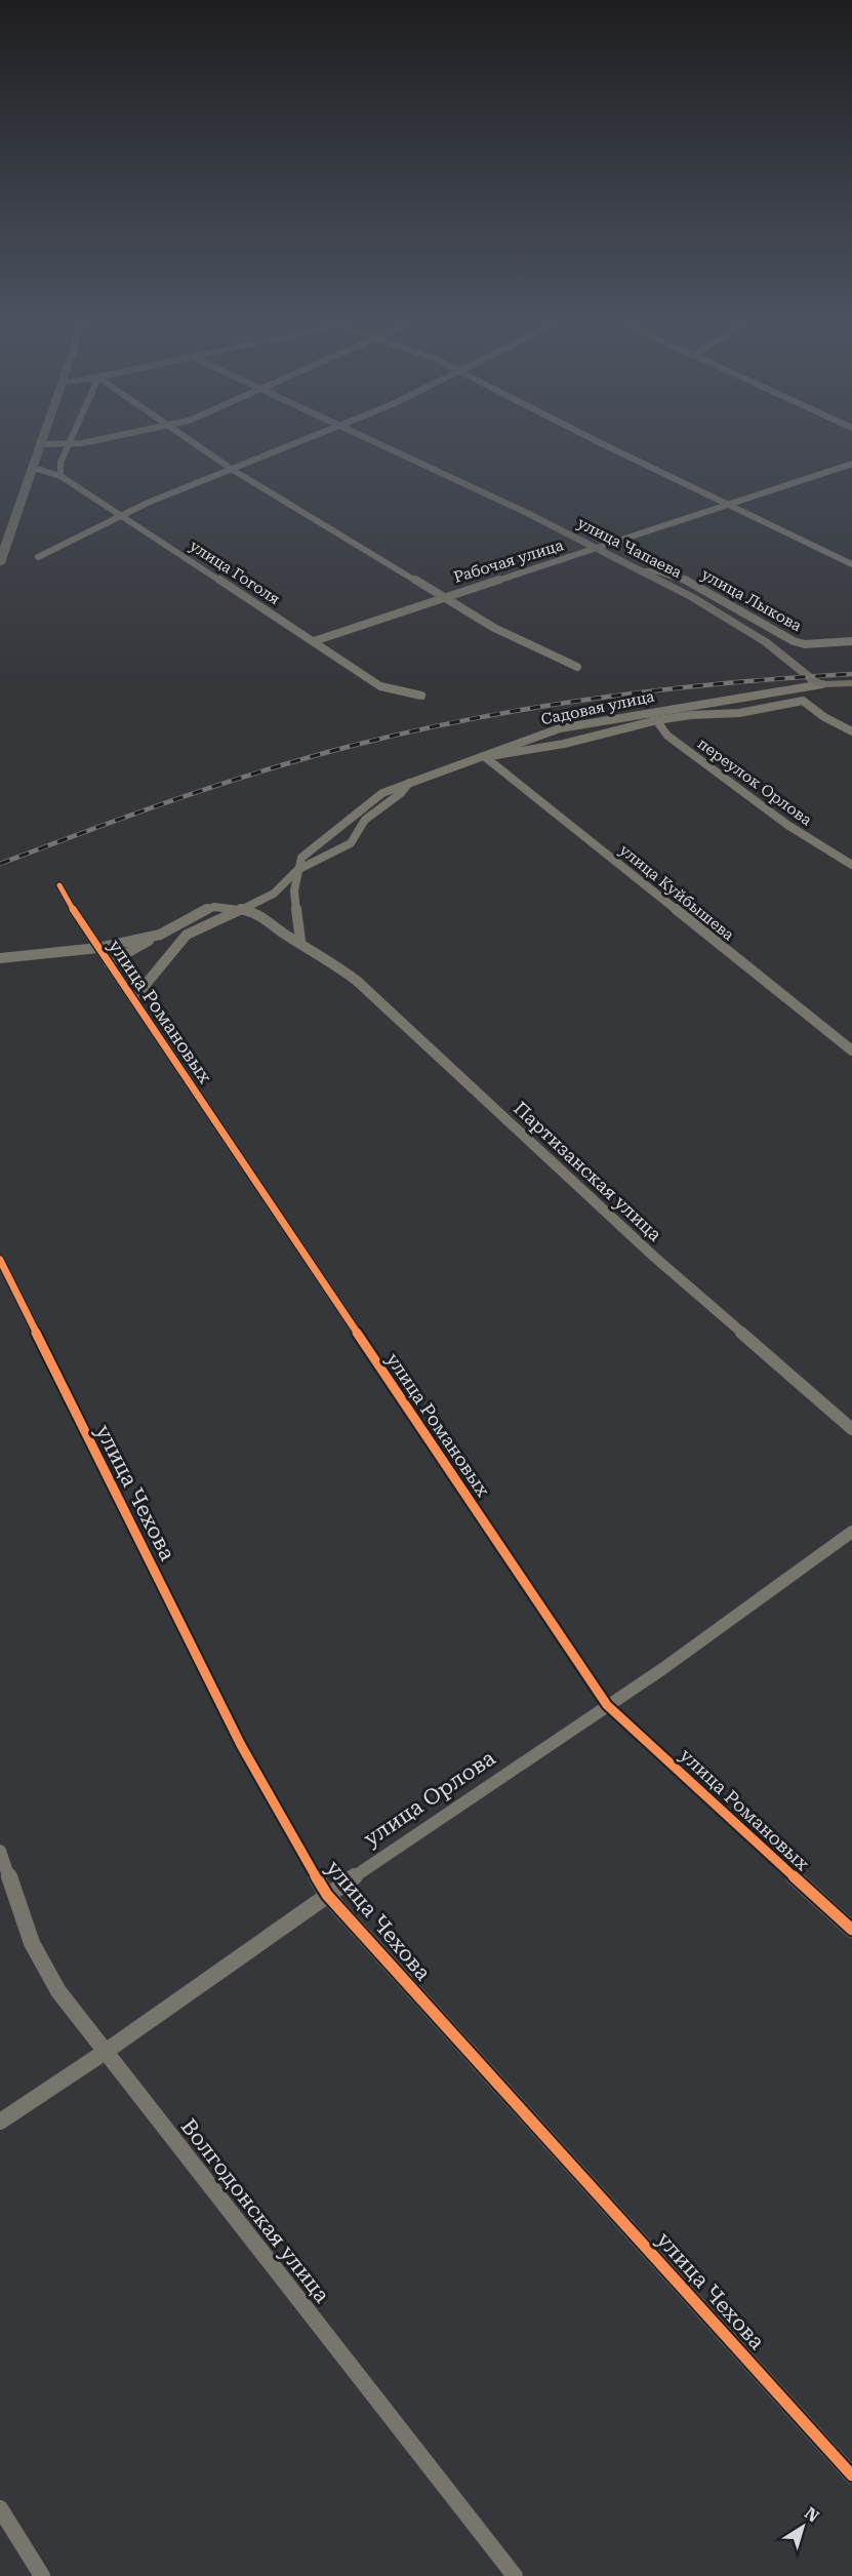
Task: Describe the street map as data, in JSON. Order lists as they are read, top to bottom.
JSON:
{
  "streets": {
    "street": [
      "улица Чапаева",
      "Рабочая улица",
      "улица Гоголя",
      "улица Лыкова",
      "Садовая улица",
      "переулок Орлова",
      "улица Куйбышева",
      "улица Романовых",
      "Партизанская улица",
      "улица Чехова",
      "улица Орлова",
      "Волгодонская улица"
    ]
  },
  "crossings": [
    ["улица Чапаева", "Рабочая улица"],
    ["улица Чапаева", "улица Лыкова"],
    ["улица Чапаева", "Садовая улица"],
    ["Рабочая улица", "улица Гоголя"],
    ["Садовая улица", "переулок Орлова"],
    ["Садовая улица", "улица Куйбышева"],
    ["улица Романовых", "улица Орлова"],
    ["улица Чехова", "улица Орлова"],
    ["улица Орлова", "Волгодонская улица"]
  ],
  "north": "top right"
}
